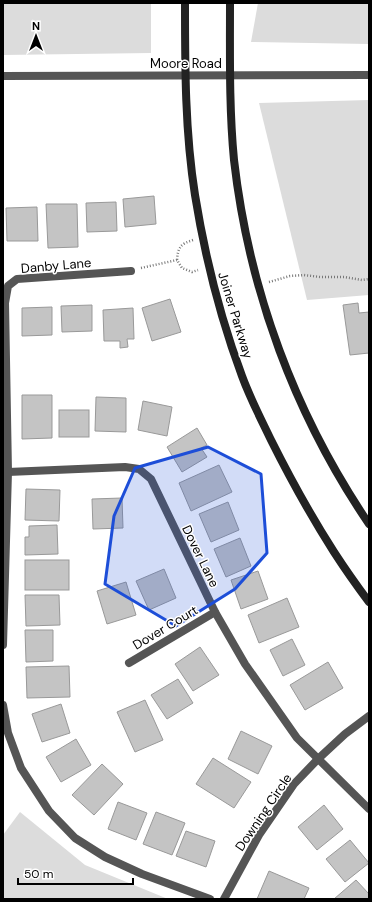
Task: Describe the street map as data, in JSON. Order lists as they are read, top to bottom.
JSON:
{
  "streets": {
    "main road": ["Joiner Parkway"],
    "street": [
      "Moore Road",
      "Danby Lane",
      "Dover Lane",
      "Dover Court",
      "Downing Circle"
    ]
  },
  "crossings": [
    ["Moore Road", "Joiner Parkway"],
    ["Danby Lane", "Dover Lane"],
    ["Dover Lane", "Dover Court"],
    ["Dover Lane", "Downing Circle"]
  ],
  "scale_bar": "50 m",
  "north": "top"
}
